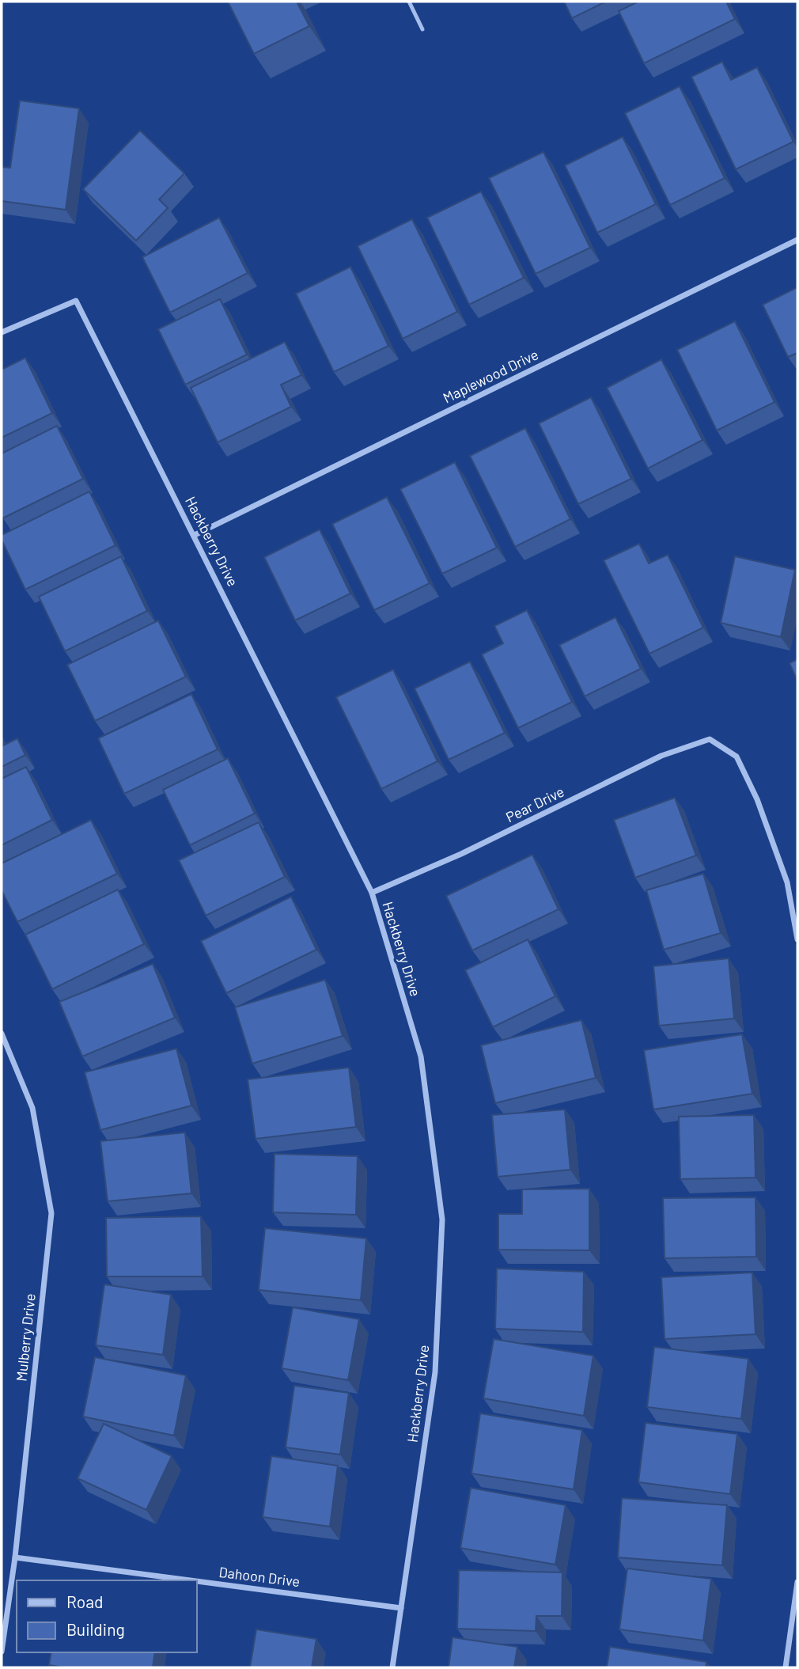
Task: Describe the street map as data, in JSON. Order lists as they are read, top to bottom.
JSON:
{
  "streets": {
    "street": [
      "Maplewood Drive",
      "Hackberry Drive",
      "Pear Drive",
      "Mulberry Drive",
      "Dahoon Drive"
    ]
  },
  "crossings": [
    ["Maplewood Drive", "Hackberry Drive"],
    ["Hackberry Drive", "Pear Drive"],
    ["Hackberry Drive", "Dahoon Drive"],
    ["Mulberry Drive", "Dahoon Drive"]
  ],
  "legend": ["Road", "Building"]
}
